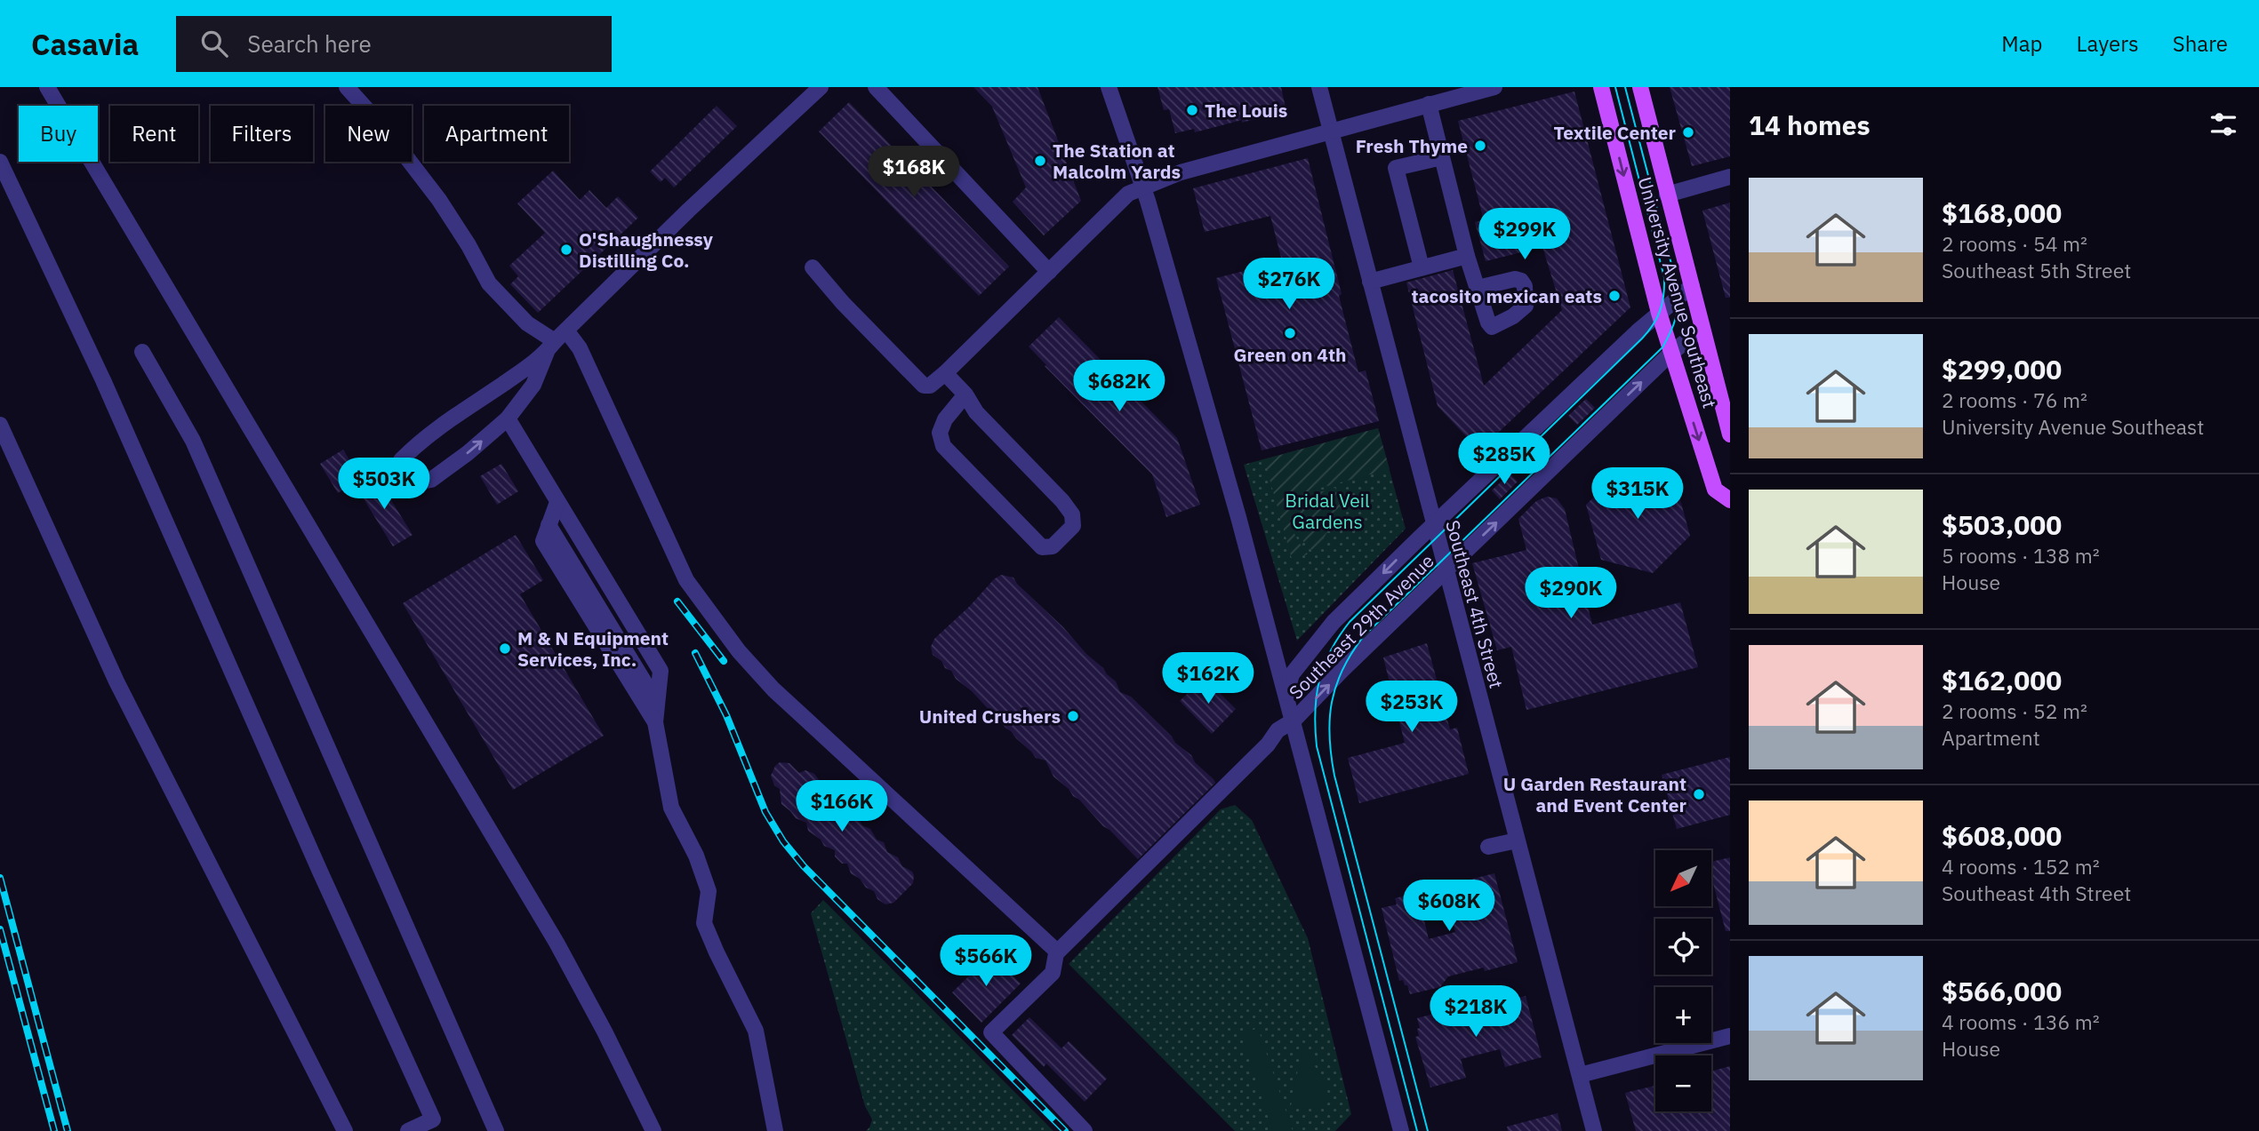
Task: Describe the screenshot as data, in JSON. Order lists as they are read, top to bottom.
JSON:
{
  "streets": {
    "main road": ["University Avenue Southeast"],
    "street": ["Southeast 4th Street", "Southeast 29th Avenue"]
  },
  "crossings": [
    ["University Avenue Southeast", "Southeast 29th Avenue"],
    ["Southeast 4th Street", "Southeast 29th Avenue"]
  ],
  "parks": ["Bridal Veil Gardens"],
  "places": [
    "The Louis",
    "Textile Center",
    "Fresh Thyme",
    "The Station at Malcolm Yards",
    "O'Shaughnessy Distilling Co.",
    "tacosito mexican eats",
    "Green on 4th",
    "M & N Equipment Services, Inc.",
    "United Crushers",
    "U Garden Restaurant and Event Center"
  ],
  "north": "bottom left",
  "page": {
    "header": "Casavia",
    "search": "Search here",
    "nav": ["Map", "Layers", "Share"],
    "heading": "14 homes",
    "chip": [
      "Buy",
      "Rent",
      "Filters",
      "New",
      "Apartment"
    ],
    "price": [
      "$168K",
      "$299K",
      "$276K",
      "$682K",
      "$285K",
      "$503K",
      "$315K",
      "$290K",
      "$162K",
      "$253K",
      "$166K",
      "$608K",
      "$566K",
      "$218K"
    ],
    "list": [
      {
        "name": "$168,000",
        "note": "2 rooms · 54 m² · Southeast 5th Street"
      },
      {
        "name": "$299,000",
        "note": "2 rooms · 76 m² · University Avenue Southeast"
      },
      {
        "name": "$503,000",
        "note": "5 rooms · 138 m² · House"
      },
      {
        "name": "$162,000",
        "note": "2 rooms · 52 m² · Apartment"
      },
      {
        "name": "$608,000",
        "note": "4 rooms · 152 m² · Southeast 4th Street"
      },
      {
        "name": "$566,000",
        "note": "4 rooms · 136 m² · House"
      }
    ],
    "map_buttons": ["+", "−"]
  }
}
